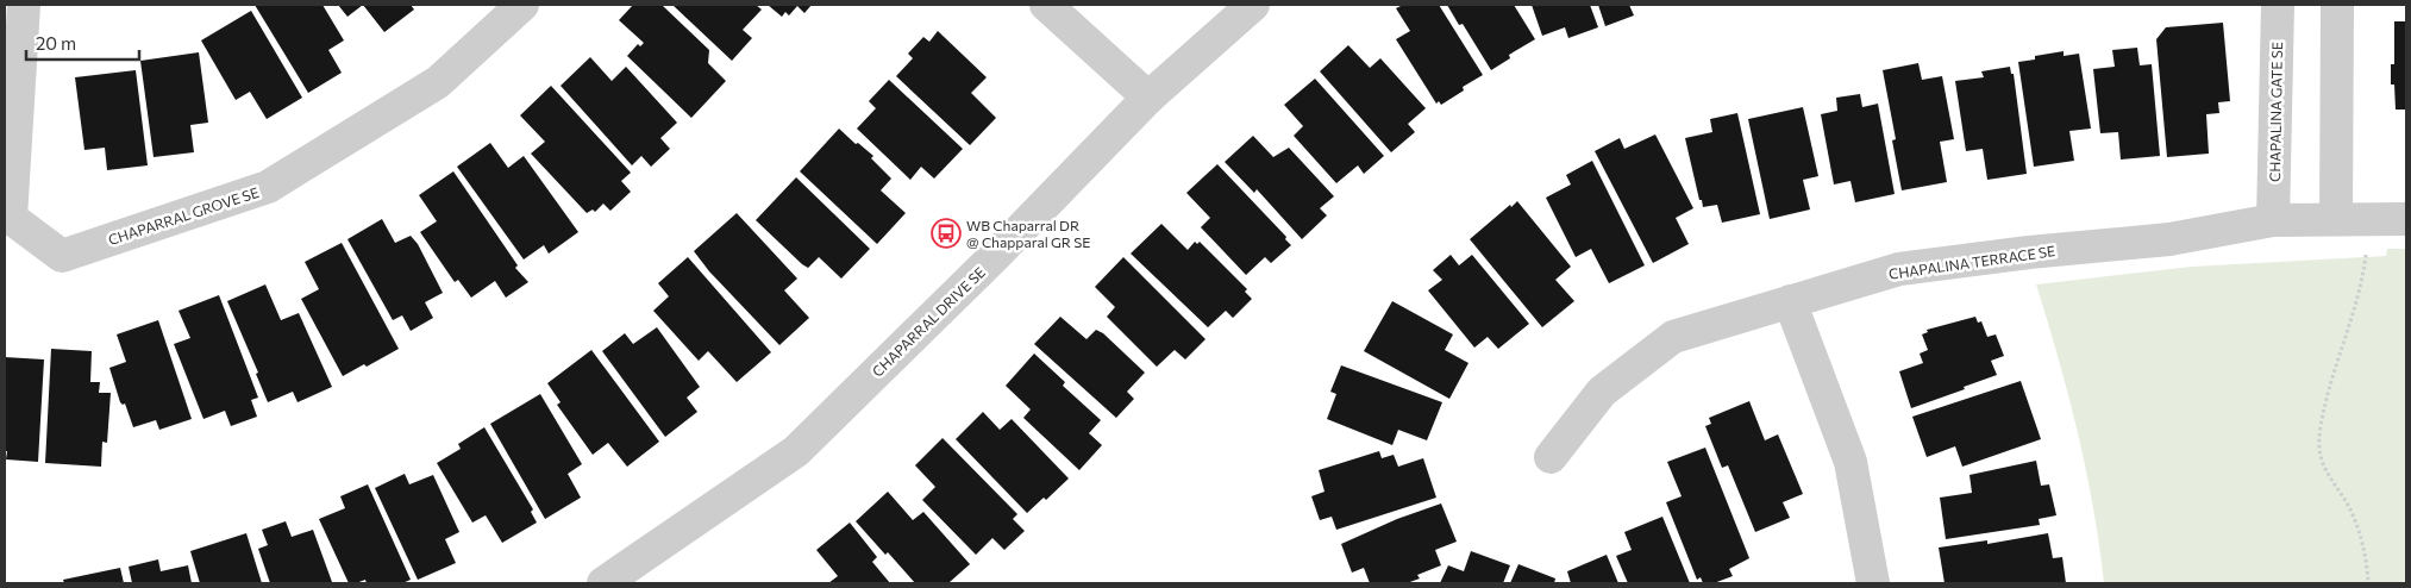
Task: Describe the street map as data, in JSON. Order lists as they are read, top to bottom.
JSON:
{
  "streets": {
    "street": [
      "CHAPALINA GATE SE",
      "CHAPARRAL GROVE SE",
      "CHAPALINA TERRACE SE",
      "CHAPARRAL DRIVE SE"
    ]
  },
  "crossings": [
    ["CHAPALINA GATE SE", "CHAPALINA TERRACE SE"]
  ],
  "places": {
    "bus stop": ["WB Chaparral DR @ Chapparal GR SE"]
  },
  "scale_bar": "20 m"
}
